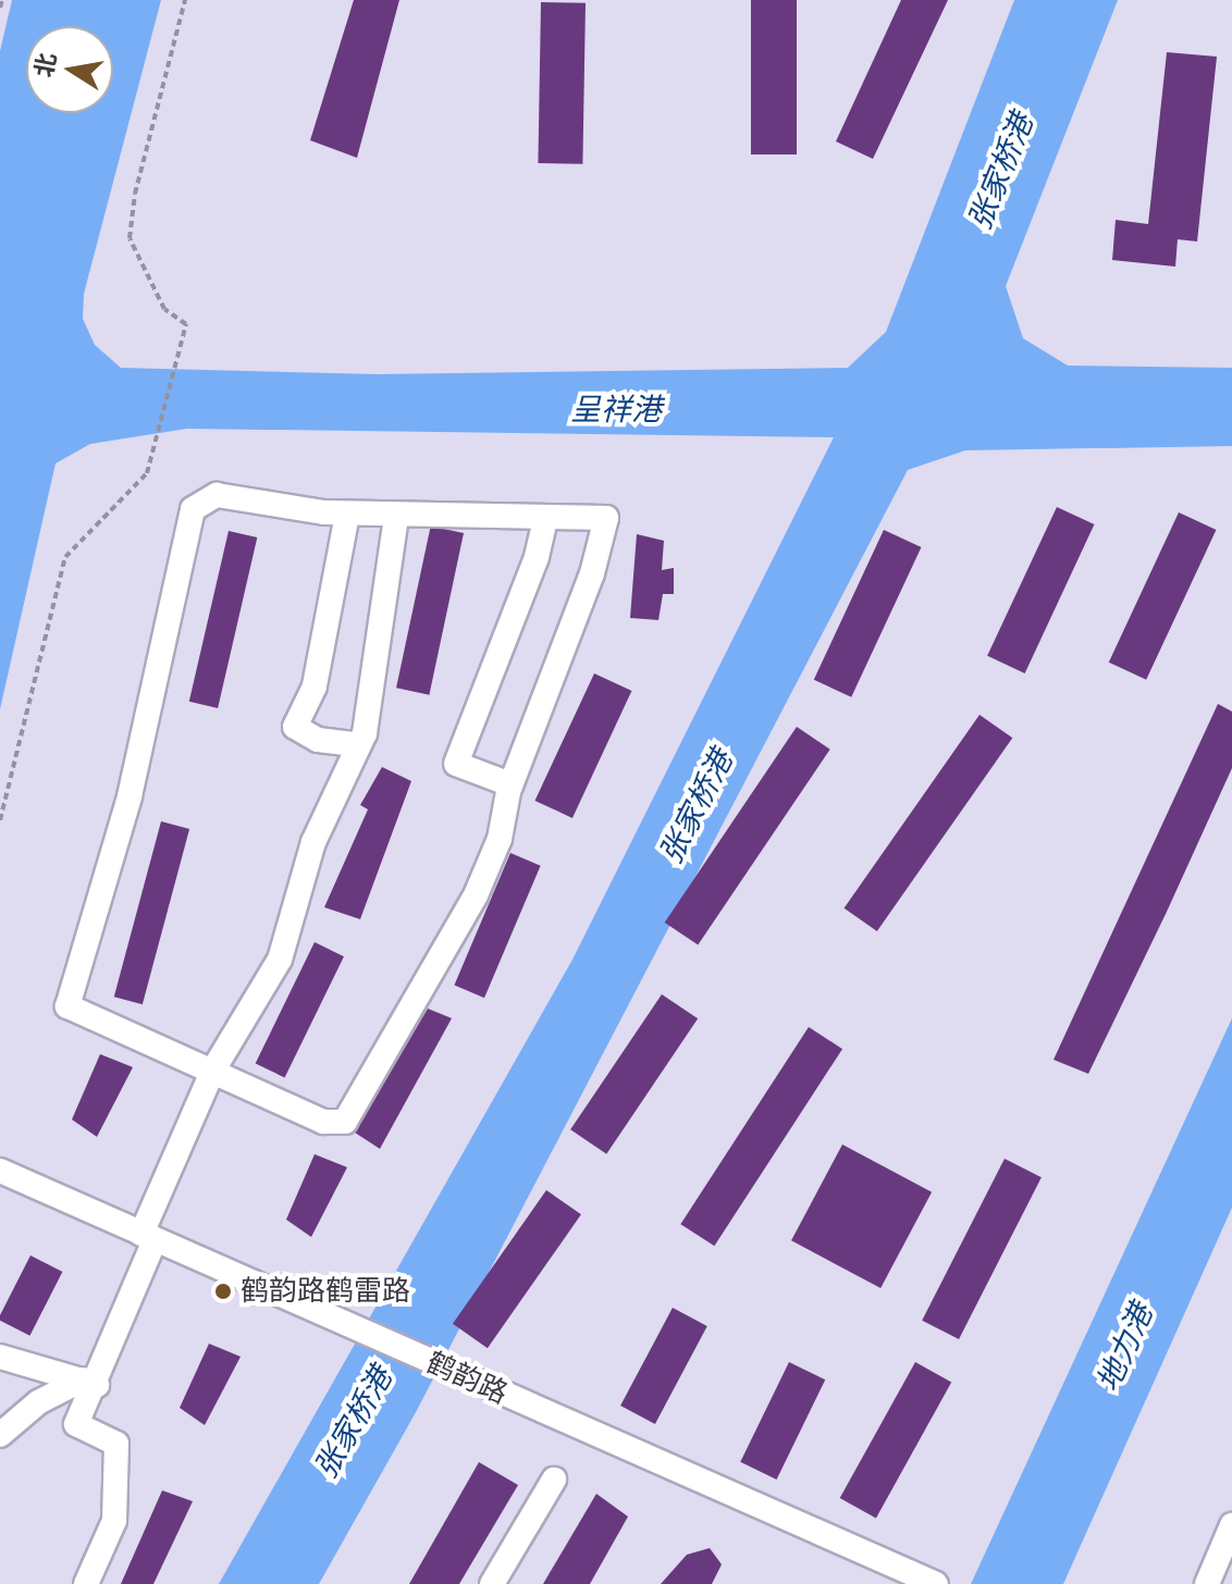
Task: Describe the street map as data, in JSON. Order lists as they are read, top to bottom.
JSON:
{
  "streets": {
    "street": ["鹤韵路"]
  },
  "water": ["张家桥港", "呈祥港", "地力港"],
  "places": ["鹤韵路鹤雷路"],
  "north": "left"
}
